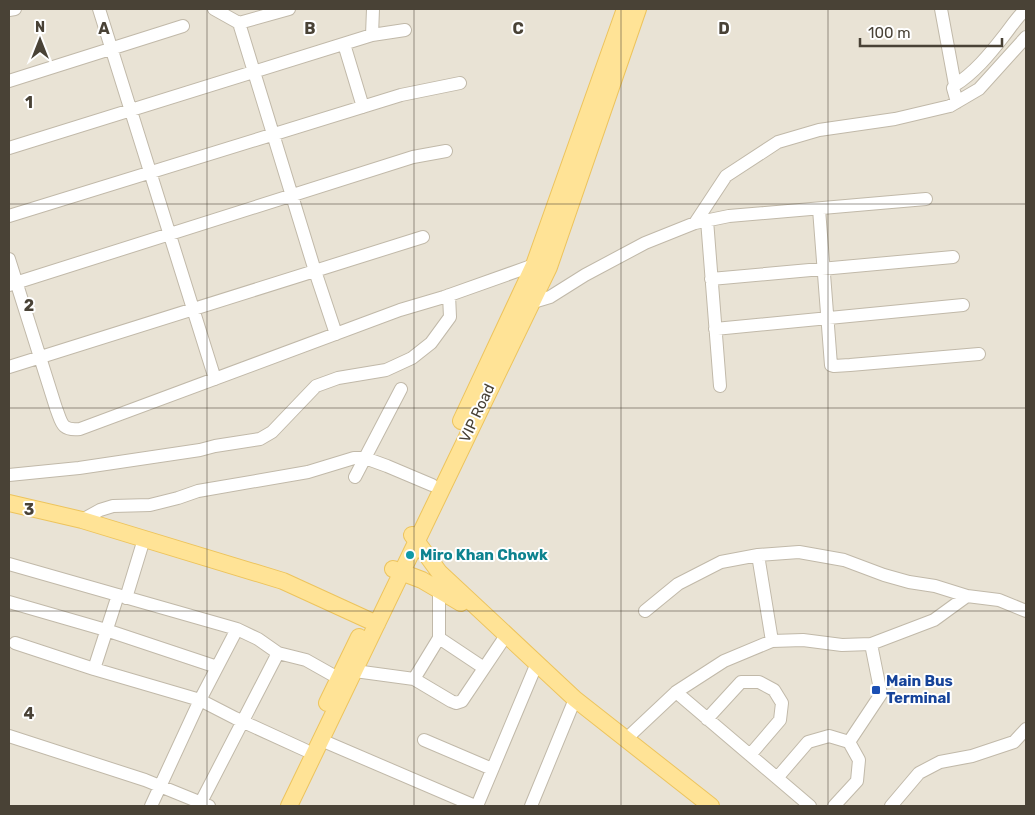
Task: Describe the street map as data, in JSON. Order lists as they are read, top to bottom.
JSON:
{
  "streets": {
    "main road": ["VIP Road"]
  },
  "places": {
    "other": ["Miro Khan Chowk"],
    "transit": ["Main Bus Terminal"]
  },
  "scale_bar": "100 m",
  "north": "top",
  "grid": {
    "columns": [
      "A",
      "B",
      "C",
      "D"
    ],
    "rows": [
      "1",
      "2",
      "3",
      "4"
    ]
  }
}
